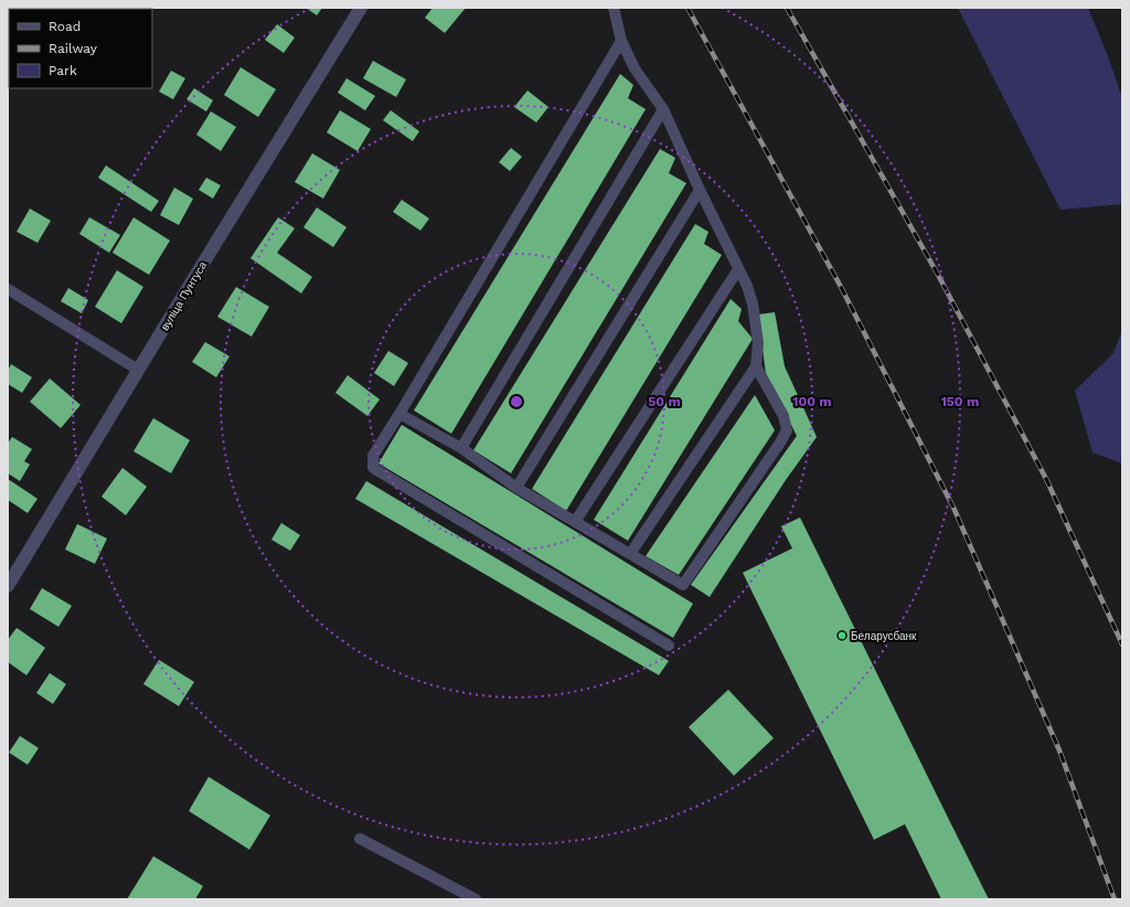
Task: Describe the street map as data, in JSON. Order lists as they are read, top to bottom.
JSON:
{
  "streets": {
    "street": ["вуліца Пунтуса"]
  },
  "places": ["Беларусбанк"],
  "legend": ["Road", "Railway", "Park"],
  "rings": ["50 m", "100 m", "150 m"]
}
